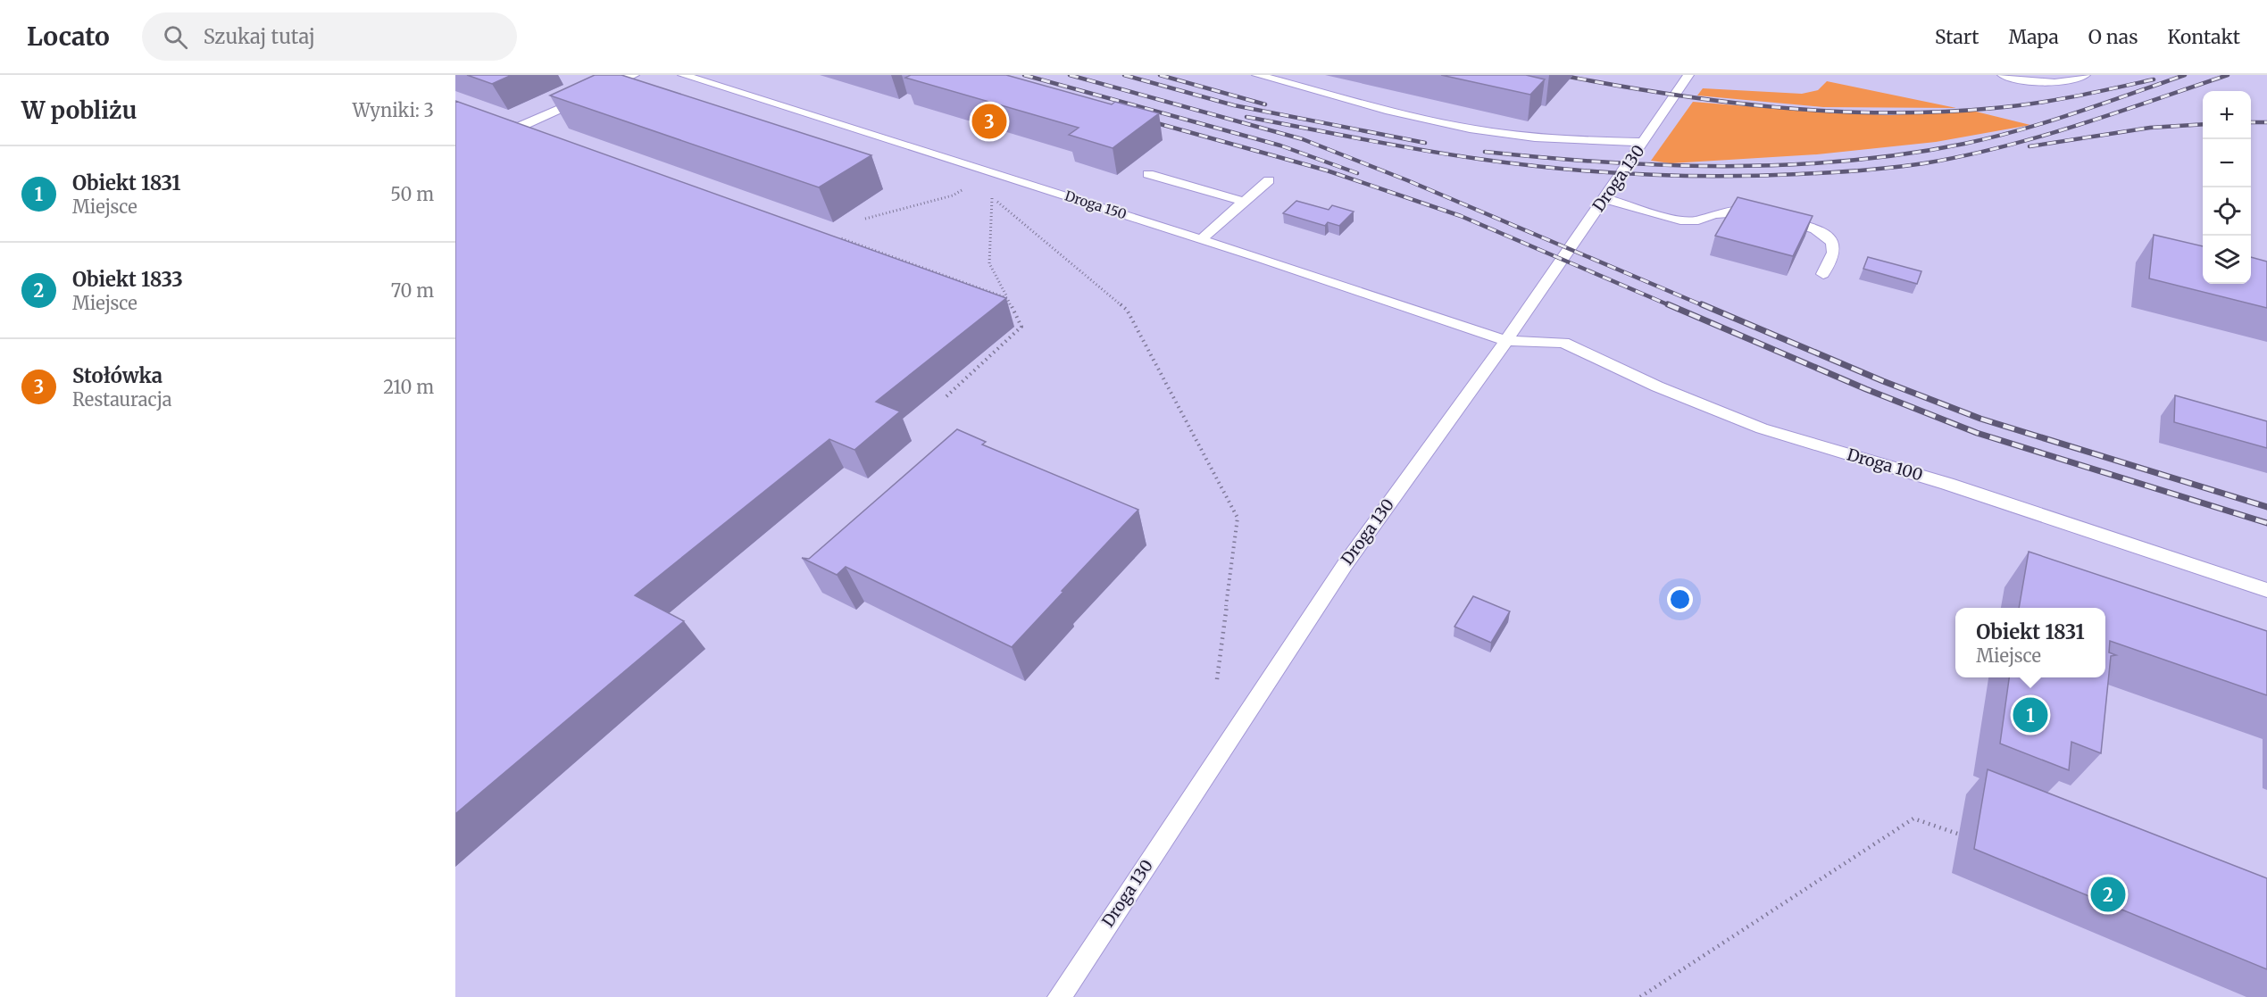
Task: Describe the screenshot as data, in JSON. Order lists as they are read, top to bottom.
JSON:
{
  "streets": {
    "lane": ["Droga 130", "Droga 150", "Droga 100"]
  },
  "crossings": [
    ["Droga 130", "Droga 150"],
    ["Droga 130", "Droga 100"],
    ["Droga 150", "Droga 100"]
  ],
  "page": {
    "header": "Locato",
    "search": "Szukaj tutaj",
    "nav": [
      "Start",
      "Mapa",
      "O nas",
      "Kontakt"
    ],
    "heading": ["W pobliżu", "Wyniki: 3"],
    "map_buttons": ["+", "−"],
    "pins": ["3", "1", "2"],
    "list": [
      {
        "mark": "1",
        "name": "Obiekt 1831",
        "note": "Miejsce",
        "value": "50 m"
      },
      {
        "mark": "2",
        "name": "Obiekt 1833",
        "note": "Miejsce",
        "value": "70 m"
      },
      {
        "mark": "3",
        "name": "Stołówka",
        "note": "Restauracja",
        "value": "210 m"
      }
    ],
    "popup": ["Obiekt 1831", "Miejsce"]
  }
}
